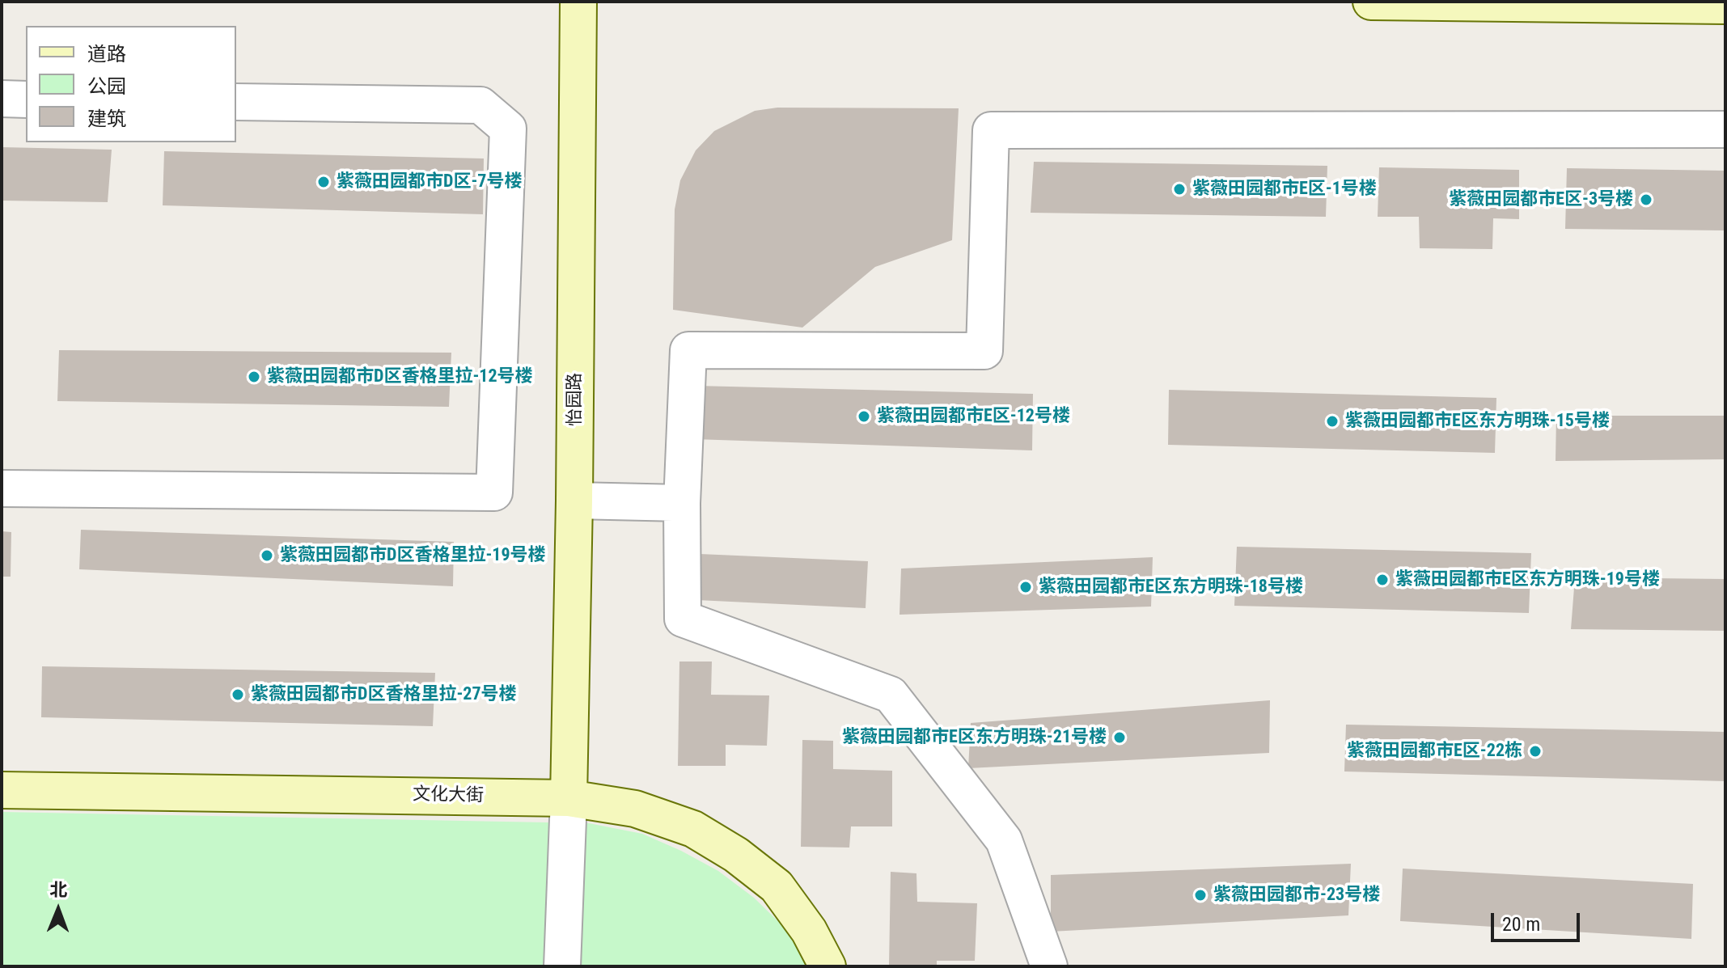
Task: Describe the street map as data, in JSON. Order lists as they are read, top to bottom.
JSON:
{
  "streets": {
    "street": ["怡园路", "文化大街"]
  },
  "crossings": [
    ["怡园路", "文化大街"]
  ],
  "places": [
    "紫薇田园都市D区-7号楼",
    "紫薇田园都市E区-1号楼",
    "紫薇田园都市E区-3号楼",
    "紫薇田园都市D区香格里拉-12号楼",
    "紫薇田园都市E区-12号楼",
    "紫薇田园都市E区东方明珠-15号楼",
    "紫薇田园都市D区香格里拉-19号楼",
    "紫薇田园都市E区东方明珠-19号楼",
    "紫薇田园都市E区东方明珠-18号楼",
    "紫薇田园都市D区香格里拉-27号楼",
    "紫薇田园都市E区东方明珠-21号楼",
    "紫薇田园都市E区-22栋",
    "紫薇田园都市-23号楼"
  ],
  "legend": ["道路", "公园", "建筑"],
  "scale_bar": "20 m",
  "north": "top"
}
